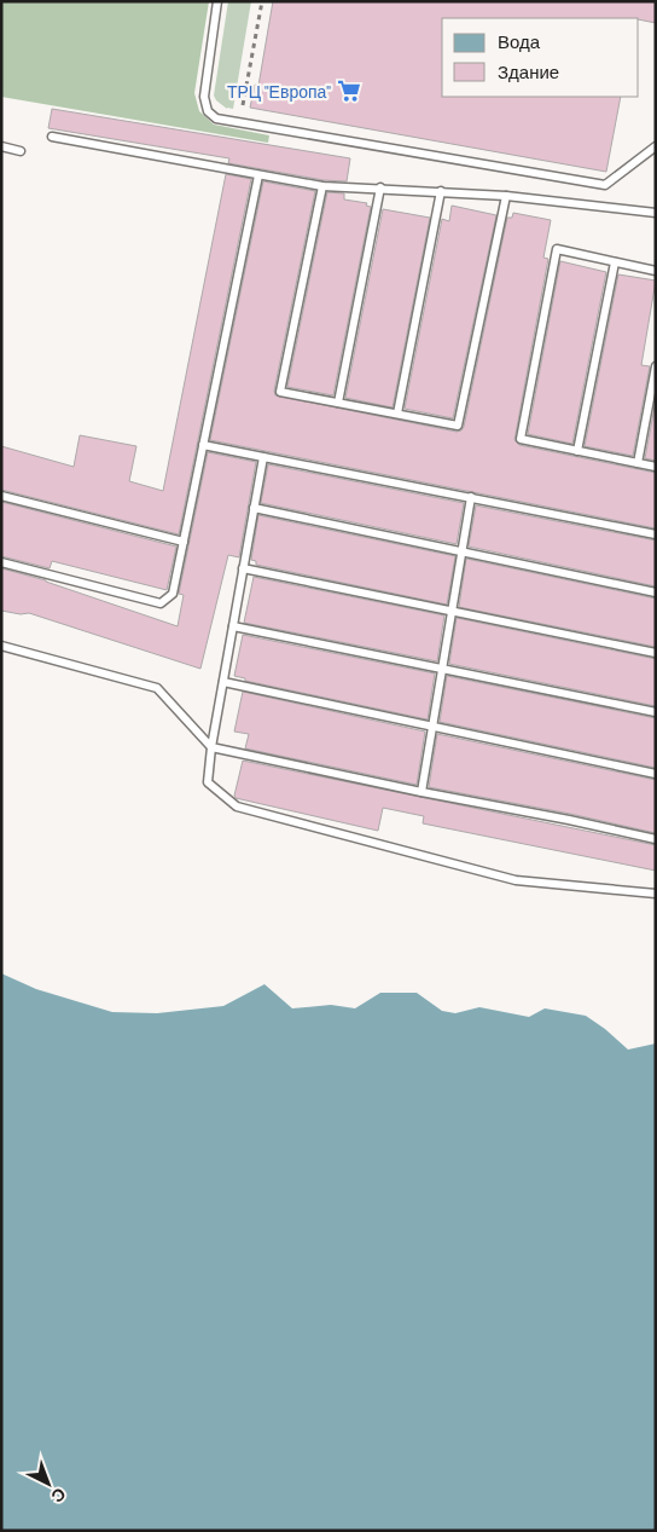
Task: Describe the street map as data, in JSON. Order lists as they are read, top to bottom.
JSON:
{
  "places": {
    "supermarket": ["ТРЦ \"Европа\""]
  },
  "legend": ["Вода", "Здание"],
  "north": "bottom right"
}
